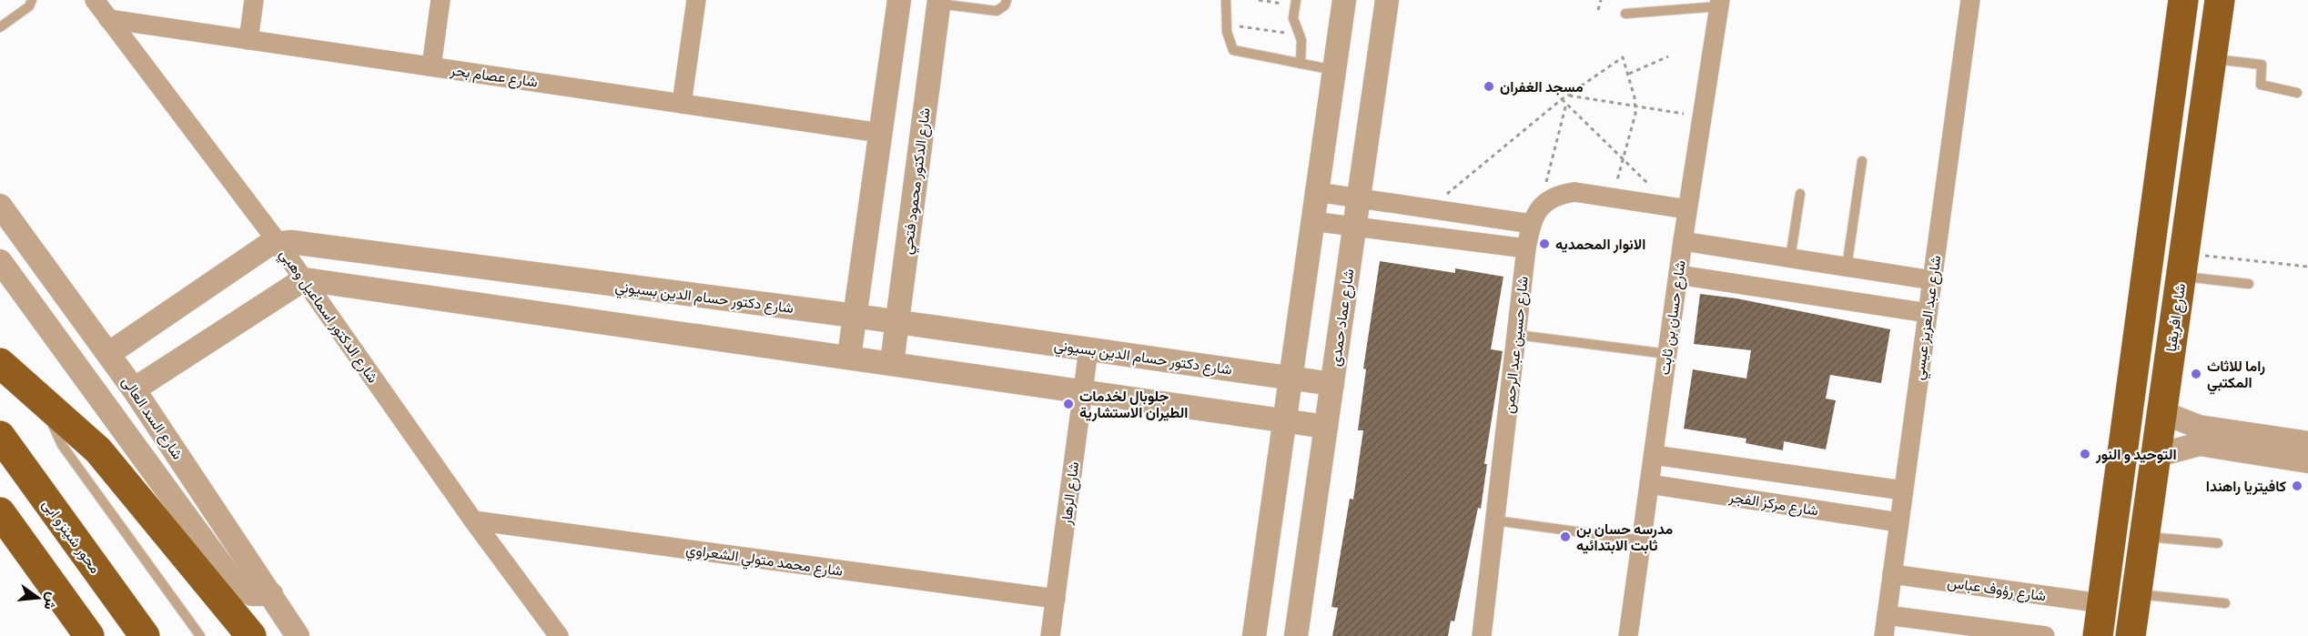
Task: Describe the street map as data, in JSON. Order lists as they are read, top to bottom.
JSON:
{
  "streets": {
    "main road": ["شارع افريقيا", "محور شينزو ابى"],
    "street": [
      "شارع عصام بحر",
      "شارع الدكتور محمود فتحي",
      "شارع دكتور حسام الدين بسيوني",
      "شارع الدكتور اسماعيل وهبي",
      "شارع عماد حمدى",
      "شارع حسان بن ثابت",
      "شارع عبد العزيز عيسي",
      "شارع حسين عبد الرحمن",
      "شارع السد العالى",
      "شارع الزهار",
      "شارع مركز الفجر",
      "شارع محمد متولي الشعراوي",
      "شارع رؤوف عباس"
    ]
  },
  "crossings": [
    ["شارع عصام بحر", "شارع الدكتور اسماعيل وهبي"],
    ["شارع الدكتور محمود فتحي", "شارع دكتور حسام الدين بسيوني"],
    ["شارع دكتور حسام الدين بسيوني", "شارع الدكتور اسماعيل وهبي"],
    ["شارع دكتور حسام الدين بسيوني", "شارع عماد حمدى"],
    ["شارع دكتور حسام الدين بسيوني", "شارع الزهار"],
    ["شارع الدكتور اسماعيل وهبي", "شارع محمد متولي الشعراوي"],
    ["شارع حسان بن ثابت", "شارع مركز الفجر"],
    ["شارع عبد العزيز عيسي", "شارع مركز الفجر"],
    ["شارع عبد العزيز عيسي", "شارع رؤوف عباس"],
    ["شارع الزهار", "شارع محمد متولي الشعراوي"]
  ],
  "places": [
    "مسجد الغفران",
    "الانوار المحمديه",
    "راما للاثاث المكتبي",
    "جلوبال لخدمات الطيران الاستشارية",
    "التوحيد و النور",
    "كافيتريا راهندا",
    "مدرسه حسان بن ثابت الابتدائيه"
  ],
  "north": "right"
}
